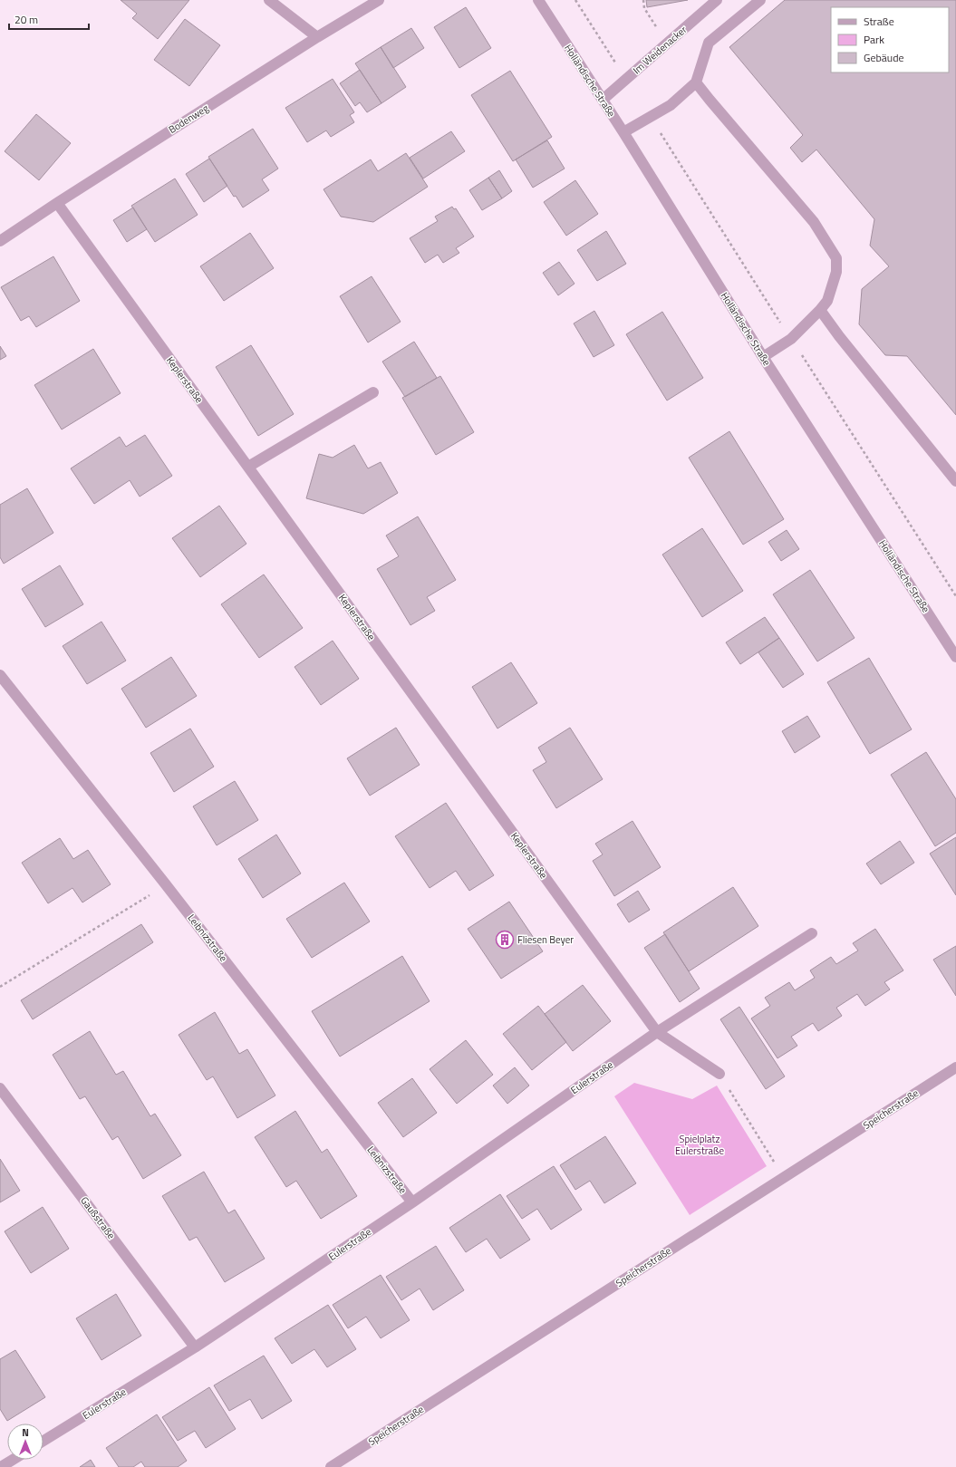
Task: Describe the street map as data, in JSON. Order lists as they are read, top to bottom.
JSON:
{
  "streets": {
    "street": [
      "Im Weidenacker",
      "Holländische Straße",
      "Bodenweg",
      "Keplerstraße",
      "Leibnizstraße",
      "Eulerstraße",
      "Speicherstraße",
      "Gaußstraße"
    ]
  },
  "crossings": [
    ["Im Weidenacker", "Holländische Straße"],
    ["Bodenweg", "Keplerstraße"],
    ["Keplerstraße", "Eulerstraße"],
    ["Leibnizstraße", "Eulerstraße"],
    ["Eulerstraße", "Gaußstraße"]
  ],
  "parks": ["Spielplatz Eulerstraße"],
  "places": {
    "building": ["Fliesen Beyer"]
  },
  "legend": ["Straße", "Park", "Gebäude"],
  "scale_bar": "20 m",
  "north": "top"
}
